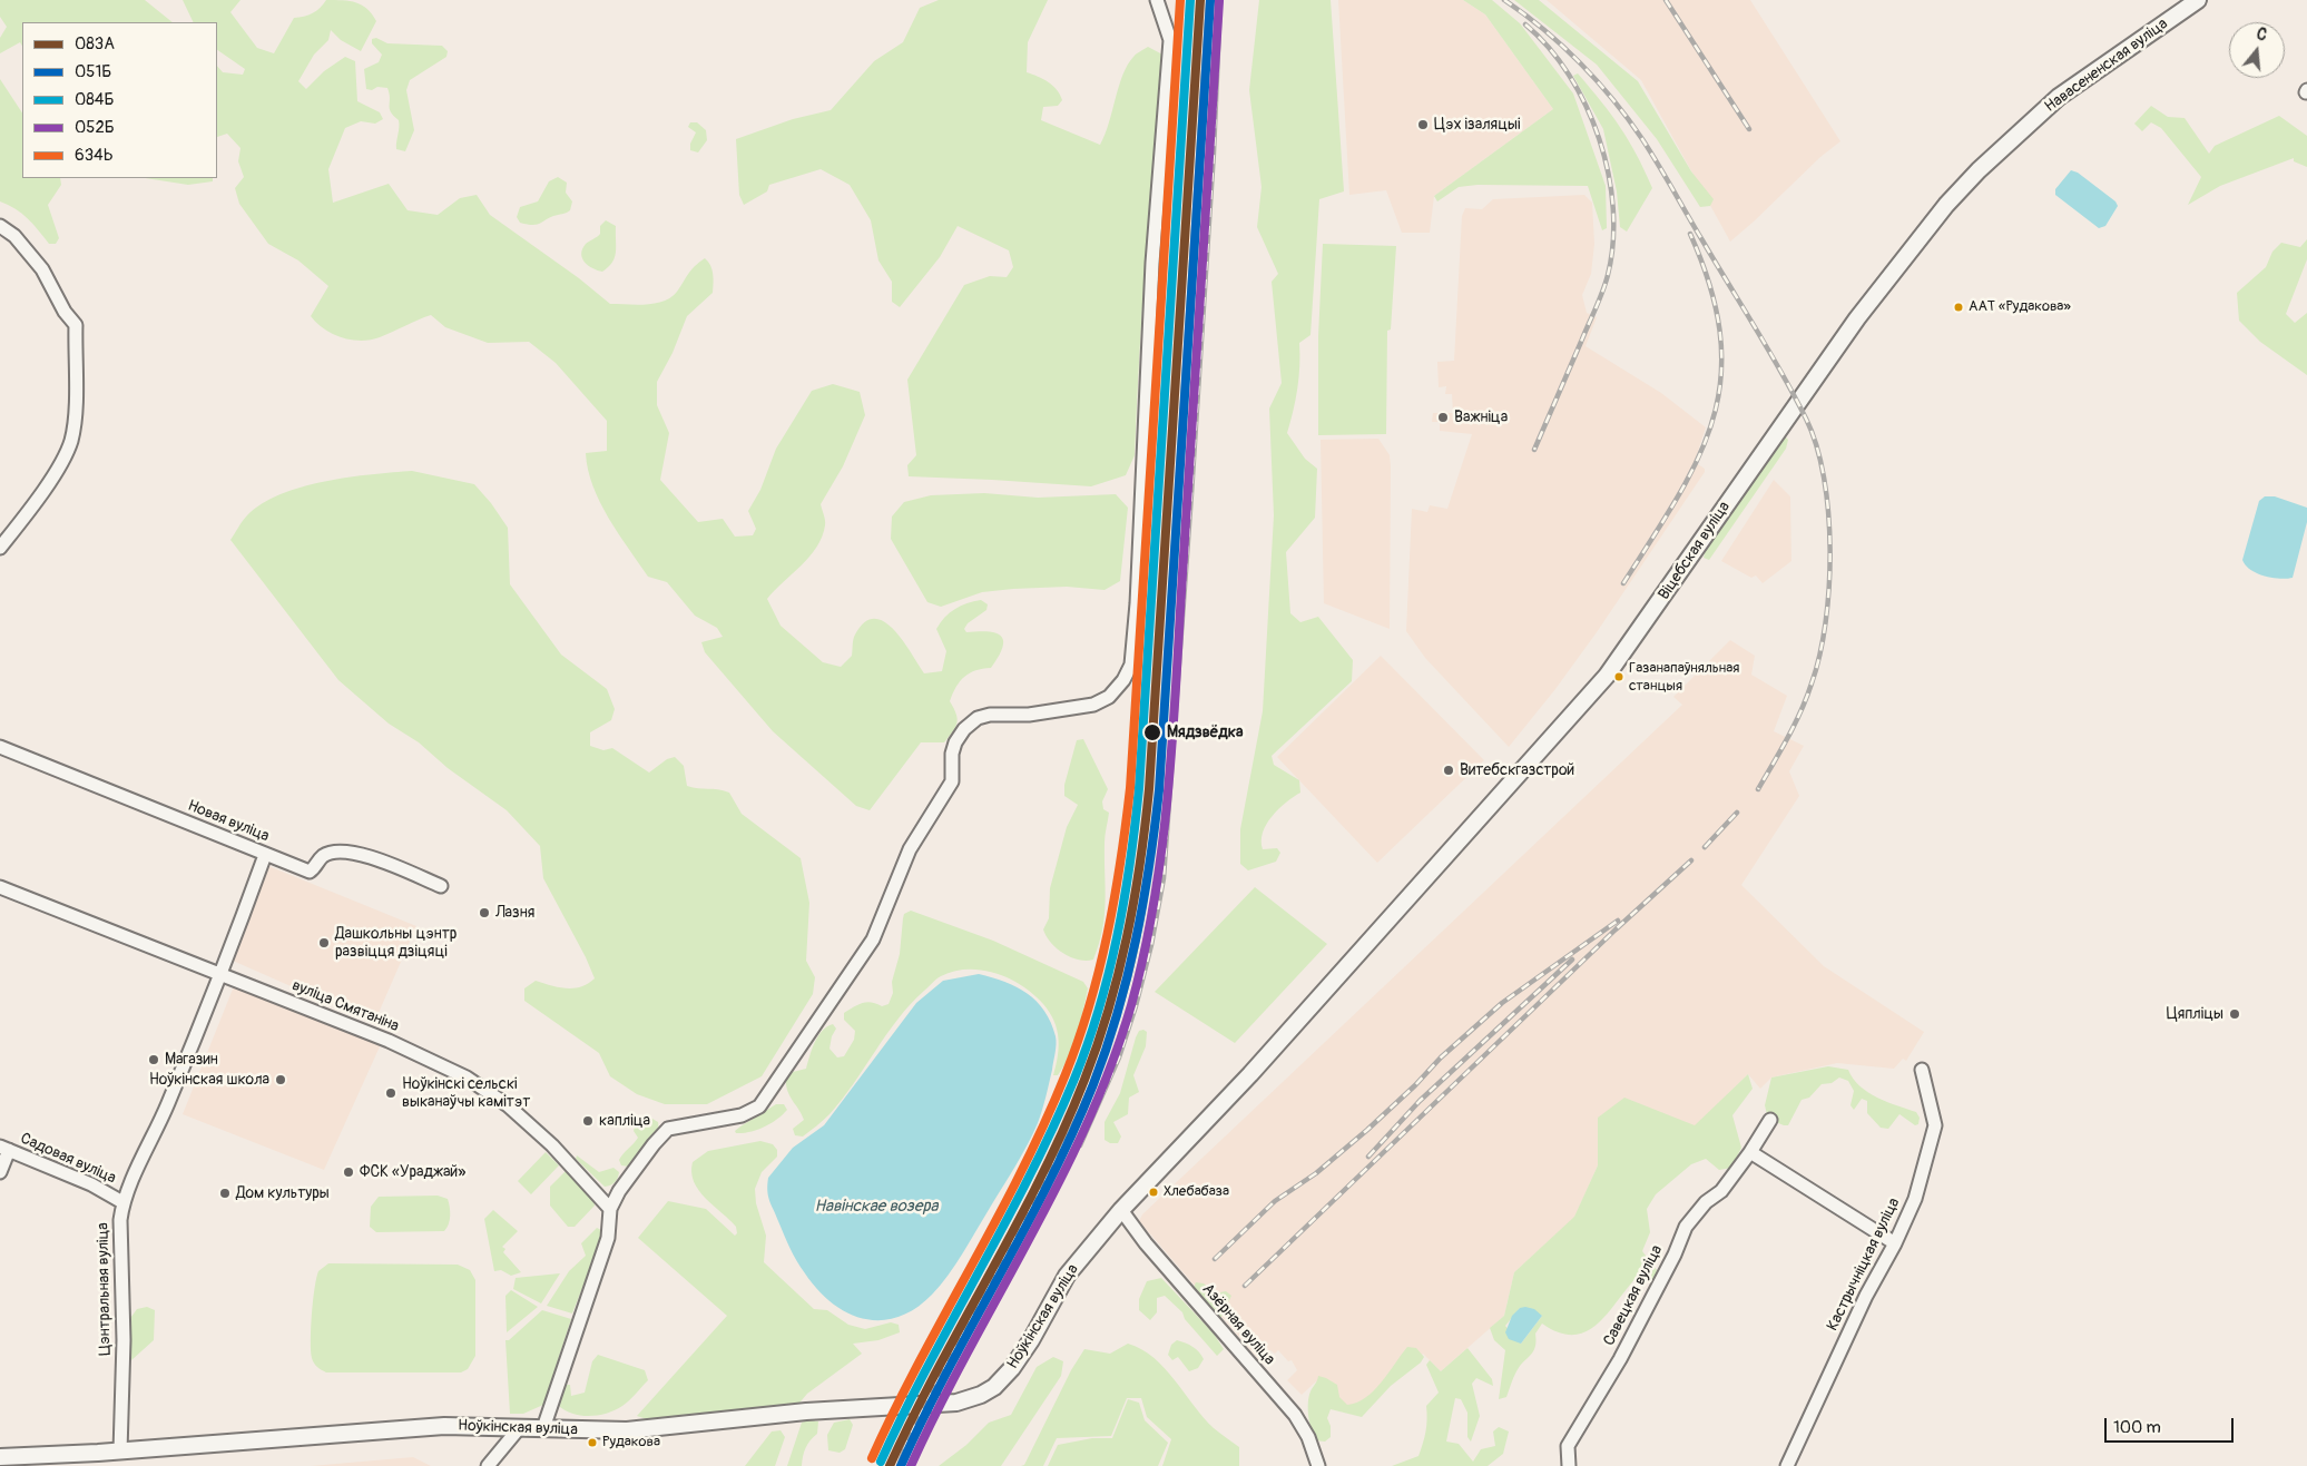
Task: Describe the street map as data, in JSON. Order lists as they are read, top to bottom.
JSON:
{
  "streets": {
    "main road": ["Навасененская вуліца", "Віцебская вуліца", "Ноўкінская вуліца"],
    "street": [
      "Новая вуліца",
      "вуліца Смятаніна",
      "Садовая вуліца",
      "Кастрычніцкая вуліца",
      "Цэнтральная вуліца",
      "Савецкая вуліца",
      "Азёрная вуліца"
    ]
  },
  "crossings": [
    ["Навасененская вуліца", "Віцебская вуліца"],
    ["Віцебская вуліца", "Ноўкінская вуліца"],
    ["Новая вуліца", "Цэнтральная вуліца"],
    ["вуліца Смятаніна", "Цэнтральная вуліца"],
    ["Садовая вуліца", "Цэнтральная вуліца"],
    ["Цэнтральная вуліца", "Ноўкінская вуліца"],
    ["Ноўкінская вуліца", "Азёрная вуліца"]
  ],
  "water": ["Навінскае возера"],
  "places": [
    "Цэх ізаляцыі",
    "ААТ «Рудакова»",
    "Важніца",
    "Газанапаўняльная станцыя",
    "Мядзвёдка",
    "Витебскгазстрой",
    "Лазня",
    "Дашкольны цэнтр развіцця дзіцяці",
    "Цяпліцы",
    "Магазин",
    "Ноўкінская школа",
    "Ноўкінскі сельскі выканаўчы камітэт",
    "капліца",
    "ФСК «Ураджай»",
    "Хлебабаза",
    "Дом культуры",
    "Рудакова"
  ],
  "lines": [
    "transit line 083А",
    "transit line 084Б",
    "transit line 634Ь",
    "transit line 051Б",
    "transit line 052Б"
  ],
  "legend": [
    "083А",
    "051Б",
    "084Б",
    "052Б",
    "634Ь"
  ],
  "scale_bar": "100 m",
  "north": "top"
}
